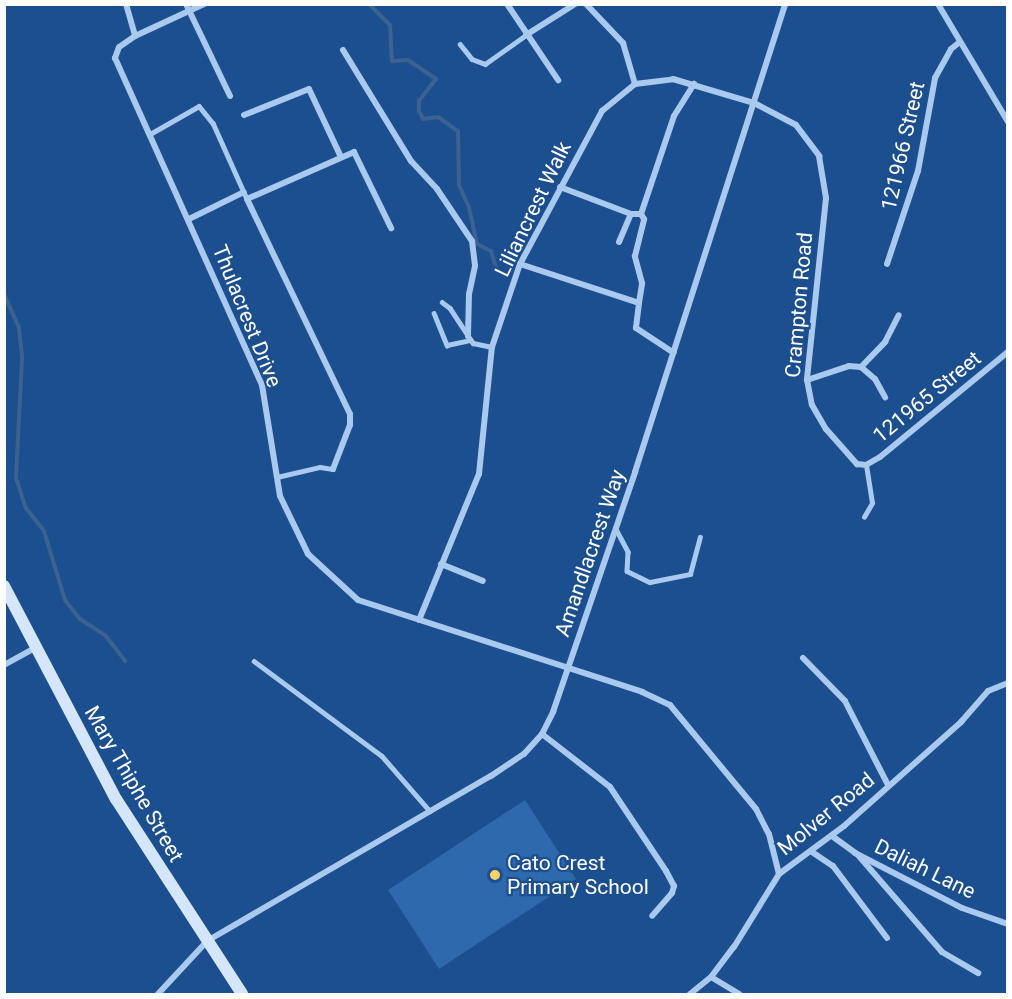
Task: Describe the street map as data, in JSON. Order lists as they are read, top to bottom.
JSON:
{
  "streets": {
    "street": [
      "121966 Street",
      "Liliancrest Walk",
      "Crampton Road",
      "Thulacrest Drive",
      "121965 Street",
      "Amandlacrest Way",
      "Mary Thiphe Street",
      "Molver Road",
      "Daliah Lane"
    ]
  },
  "crossings": [
    ["Liliancrest Walk", "Crampton Road"],
    ["Liliancrest Walk", "Thulacrest Drive"],
    ["Liliancrest Walk", "Amandlacrest Way"],
    ["Crampton Road", "121965 Street"],
    ["Crampton Road", "Amandlacrest Way"],
    ["Thulacrest Drive", "Amandlacrest Way"],
    ["Thulacrest Drive", "Molver Road"],
    ["Amandlacrest Way", "Mary Thiphe Street"],
    ["Molver Road", "Daliah Lane"]
  ],
  "places": ["Cato Crest Primary School"]
}
